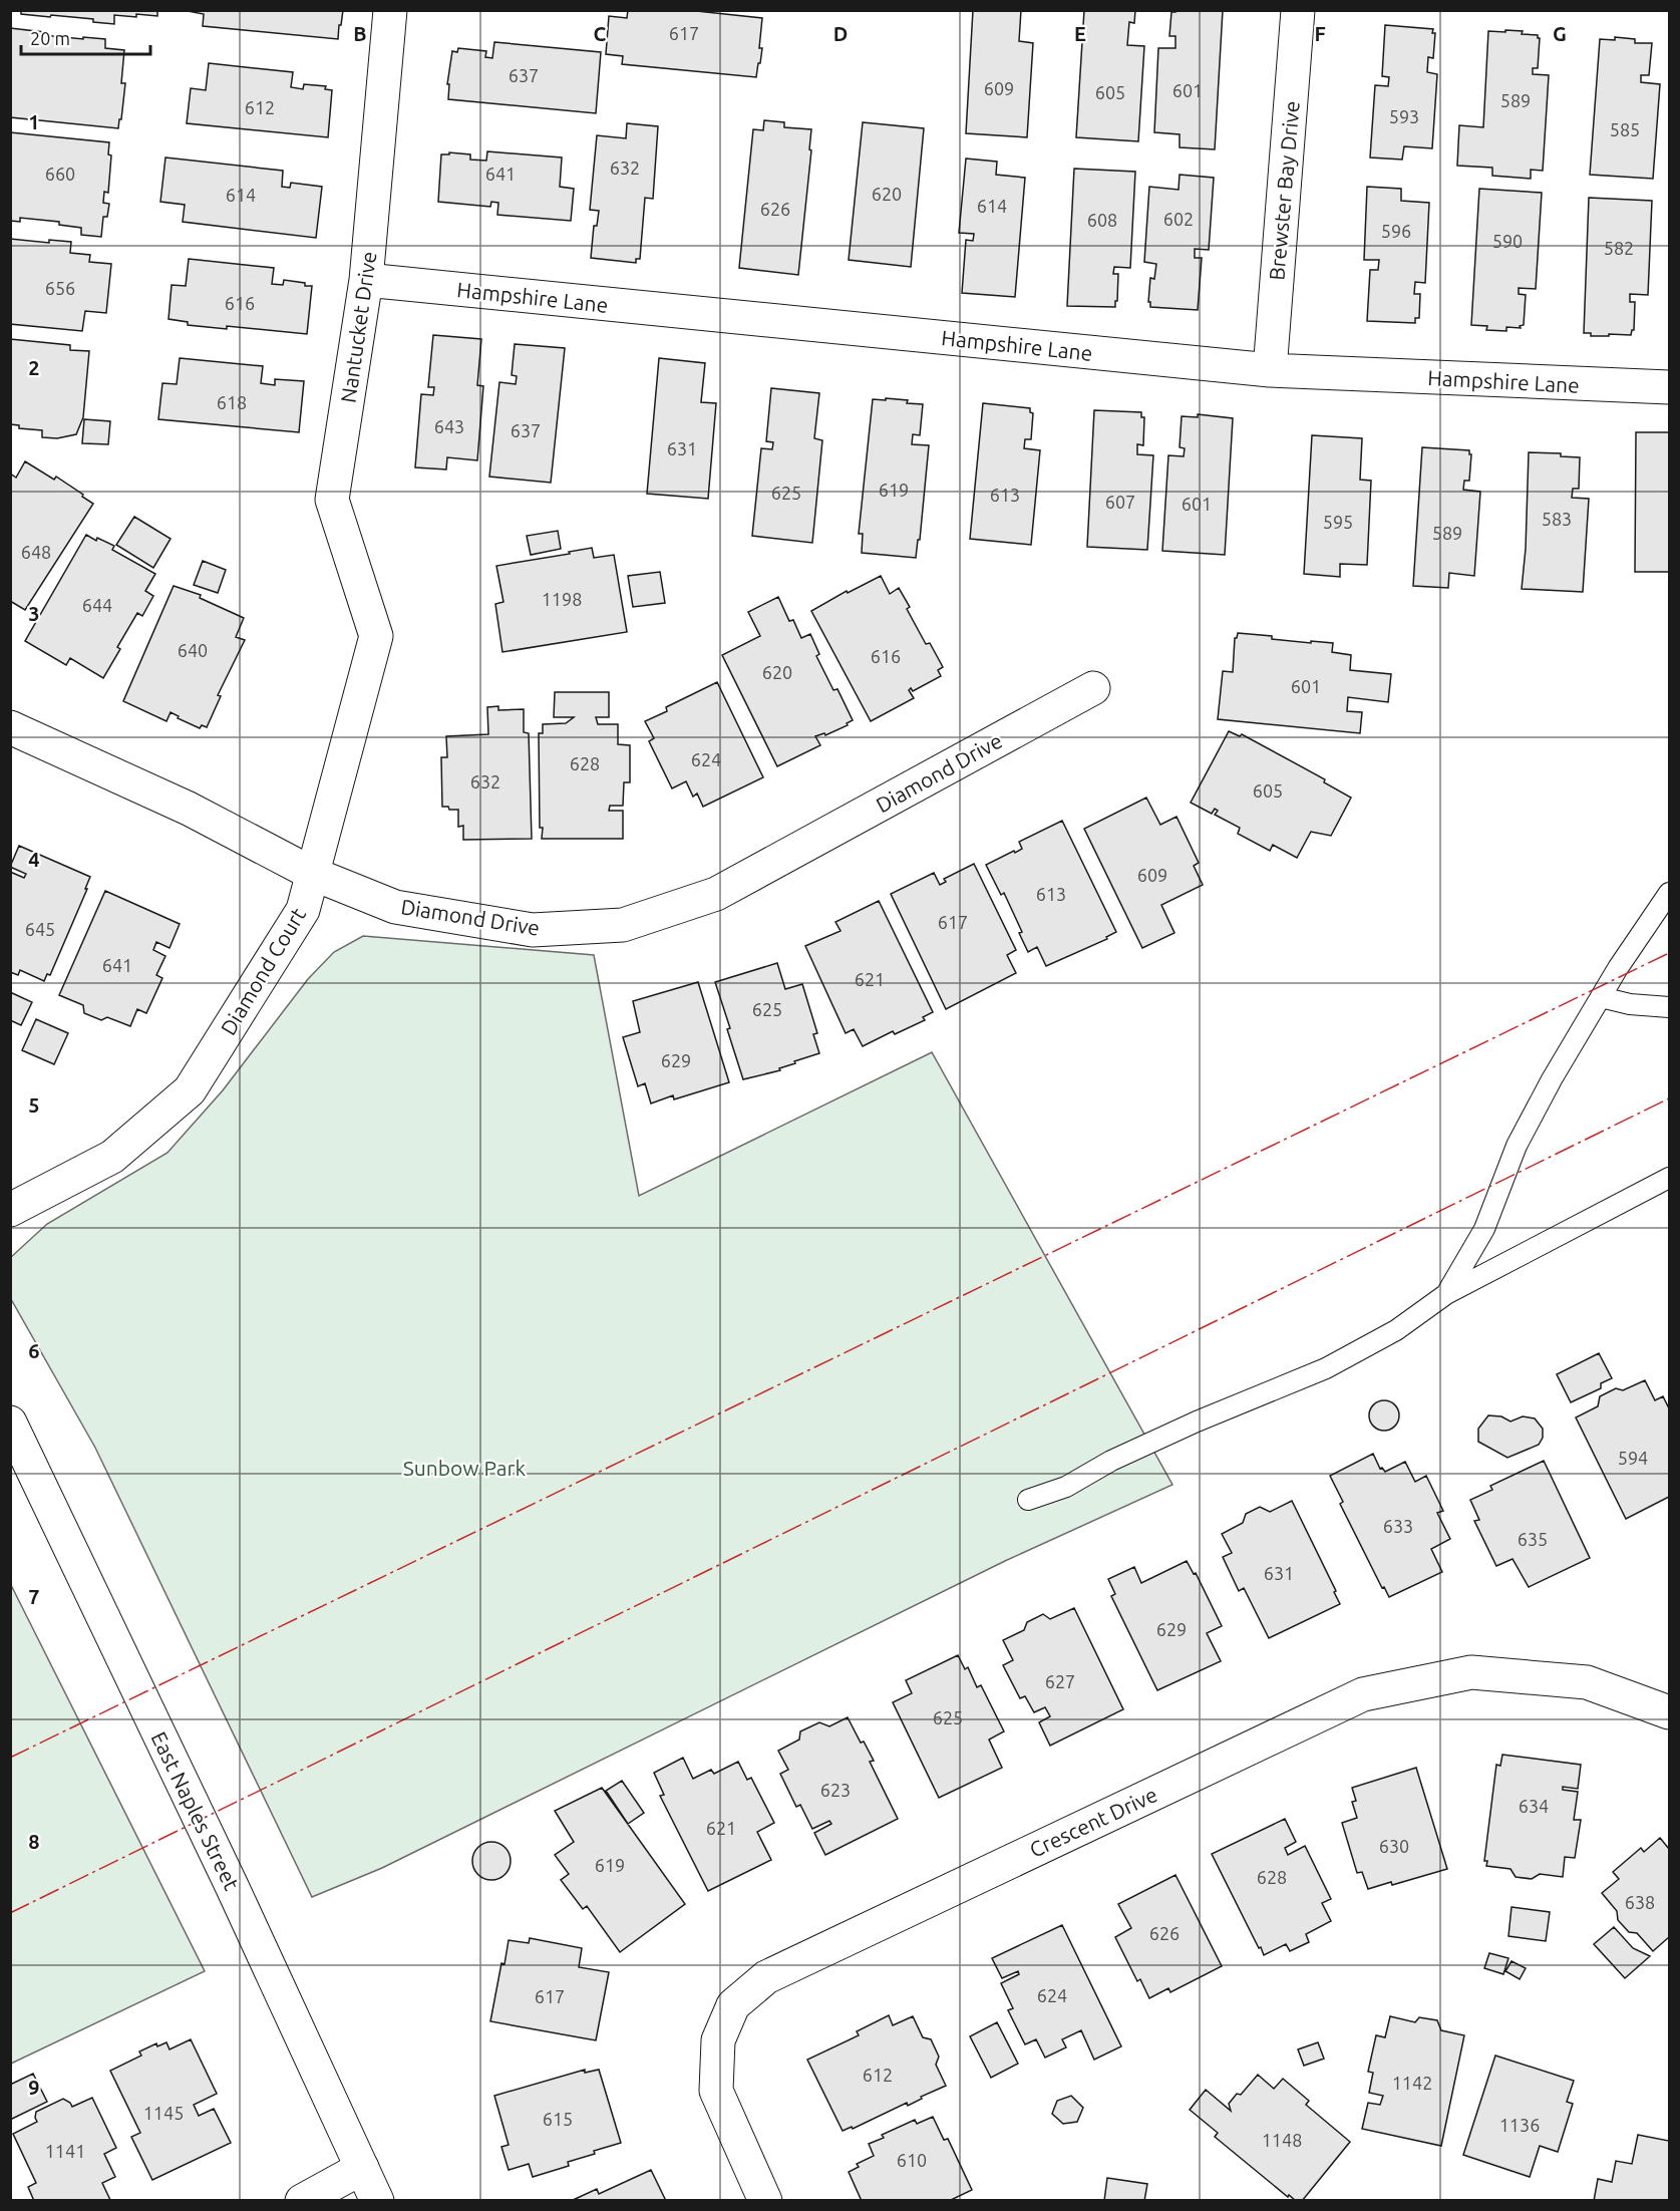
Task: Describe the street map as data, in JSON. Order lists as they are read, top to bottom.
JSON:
{
  "streets": {
    "street": [
      "Brewster Bay Drive",
      "Hampshire Lane",
      "Nantucket Drive",
      "Diamond Drive",
      "Diamond Court",
      "East Naples Street",
      "Crescent Drive"
    ]
  },
  "crossings": [
    ["Brewster Bay Drive", "Hampshire Lane"],
    ["Hampshire Lane", "Nantucket Drive"],
    ["Nantucket Drive", "Diamond Court"],
    ["Diamond Drive", "Diamond Court"]
  ],
  "parks": ["Sunbow Park"],
  "house_numbers": [
    "617",
    "637",
    "609",
    "601",
    "605",
    "589",
    "612",
    "593",
    "585",
    "632",
    "660",
    "641",
    "620",
    "614",
    "614",
    "626",
    "602",
    "608",
    "596",
    "590",
    "582",
    "656",
    "616",
    "618",
    "643",
    "637",
    "631",
    "619",
    "625",
    "613",
    "607",
    "601",
    "583",
    "595",
    "589",
    "648",
    "1198",
    "644",
    "640",
    "616",
    "620",
    "601",
    "624",
    "628",
    "632",
    "605",
    "609",
    "613",
    "617",
    "645",
    "641",
    "621",
    "625",
    "629",
    "594",
    "633",
    "635",
    "631",
    "629",
    "627",
    "625",
    "623",
    "634",
    "621",
    "630",
    "619",
    "628",
    "638",
    "626",
    "624",
    "617",
    "612",
    "1142",
    "1145",
    "615",
    "1136",
    "1148",
    "1141",
    "610"
  ],
  "scale_bar": "20 m",
  "grid": {
    "columns": [
      "B",
      "C",
      "D",
      "E",
      "F",
      "G"
    ],
    "rows": [
      "1",
      "2",
      "3",
      "4",
      "5",
      "6",
      "7",
      "8",
      "9"
    ]
  }
}
